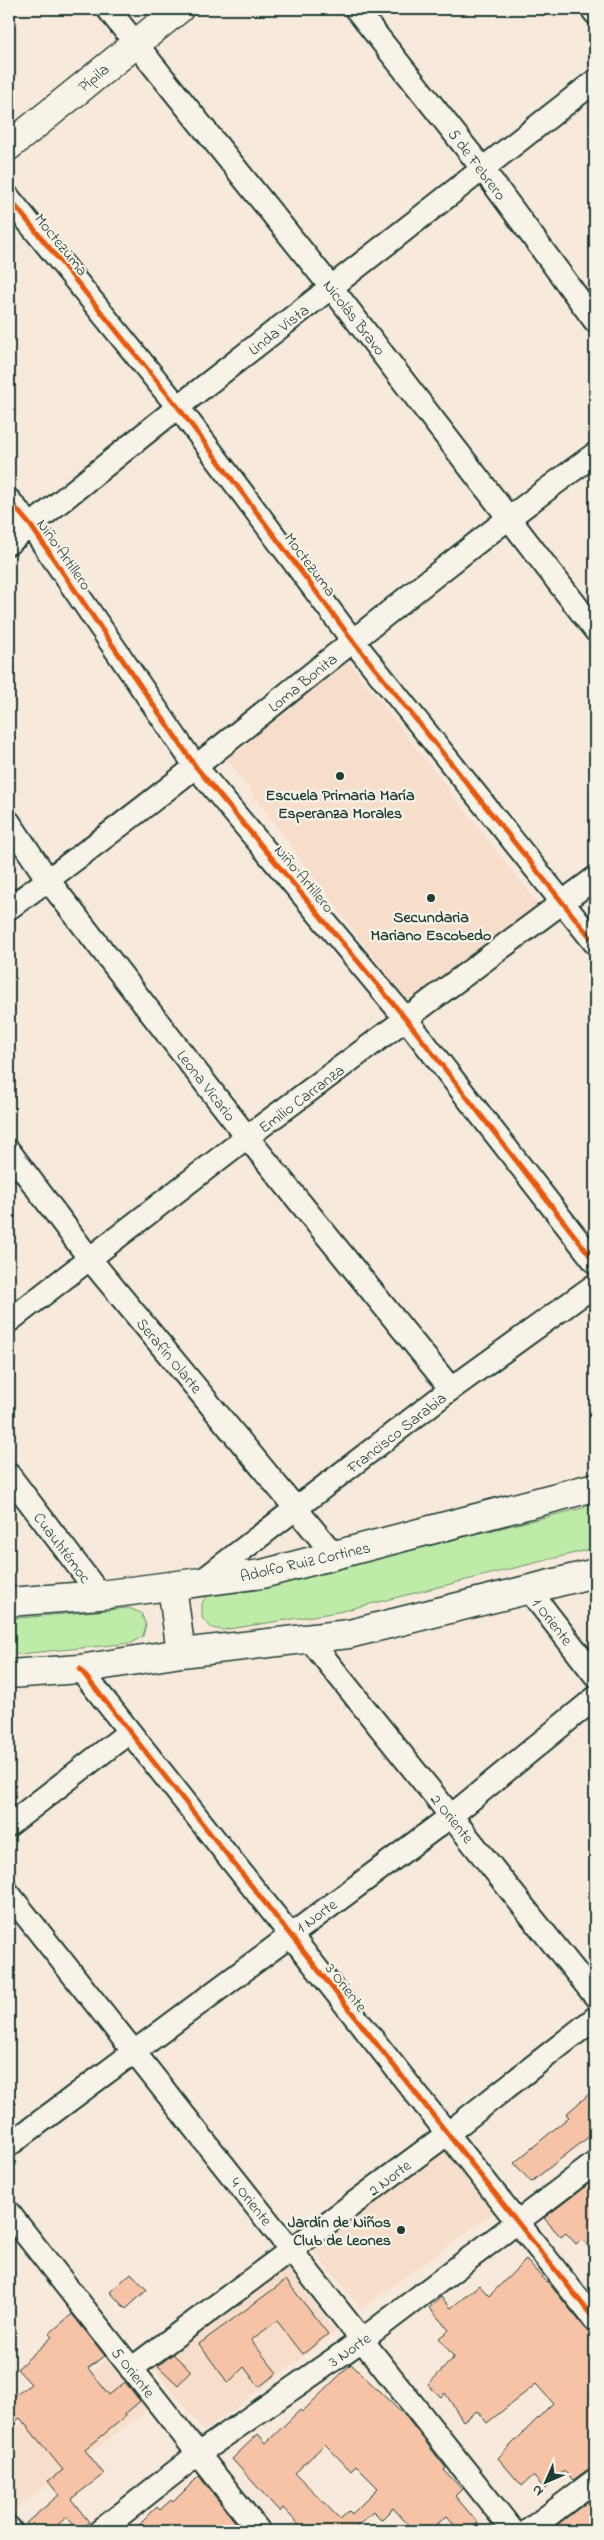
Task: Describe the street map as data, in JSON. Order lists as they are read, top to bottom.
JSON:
{
  "streets": {
    "main road": ["Pípila", "Adolfo Ruiz Cortines"],
    "street": [
      "5 de Febrero",
      "Moctezuma",
      "Nicolás Bravo",
      "Linda Vista",
      "Niño Artillero",
      "Loma Bonita",
      "Leona Vicario",
      "Emilio Carranza",
      "Serafín Olarte",
      "Francisco Sarabia",
      "Cuauhtémoc",
      "1 Oriente",
      "2 Oriente",
      "1 Norte",
      "3 Oriente",
      "2 Norte",
      "4 Oriente",
      "3 Norte",
      "5 Oriente"
    ]
  },
  "crossings": [
    ["Pípila", "Nicolás Bravo"],
    ["5 de Febrero", "Linda Vista"],
    ["Moctezuma", "Linda Vista"],
    ["Moctezuma", "Loma Bonita"],
    ["Moctezuma", "Emilio Carranza"],
    ["Nicolás Bravo", "Linda Vista"],
    ["Nicolás Bravo", "Loma Bonita"],
    ["Linda Vista", "Niño Artillero"],
    ["Niño Artillero", "Loma Bonita"],
    ["Niño Artillero", "Emilio Carranza"],
    ["Loma Bonita", "Leona Vicario"],
    ["Leona Vicario", "Emilio Carranza"],
    ["Leona Vicario", "Francisco Sarabia"],
    ["Emilio Carranza", "Serafín Olarte"],
    ["Serafín Olarte", "Francisco Sarabia"],
    ["Serafín Olarte", "Adolfo Ruiz Cortines"],
    ["Francisco Sarabia", "Adolfo Ruiz Cortines"],
    ["Cuauhtémoc", "Adolfo Ruiz Cortines"],
    ["2 Oriente", "1 Norte"],
    ["1 Norte", "3 Oriente"],
    ["1 Norte", "4 Oriente"],
    ["3 Oriente", "2 Norte"],
    ["3 Oriente", "3 Norte"],
    ["2 Norte", "4 Oriente"],
    ["2 Norte", "5 Oriente"],
    ["4 Oriente", "3 Norte"],
    ["3 Norte", "5 Oriente"]
  ],
  "places": ["Escuela Primaria María Esperanza Morales", "Secundaria Mariano Escobedo", "Jardín de Niños Club de Leones"],
  "north": "bottom left"
}
